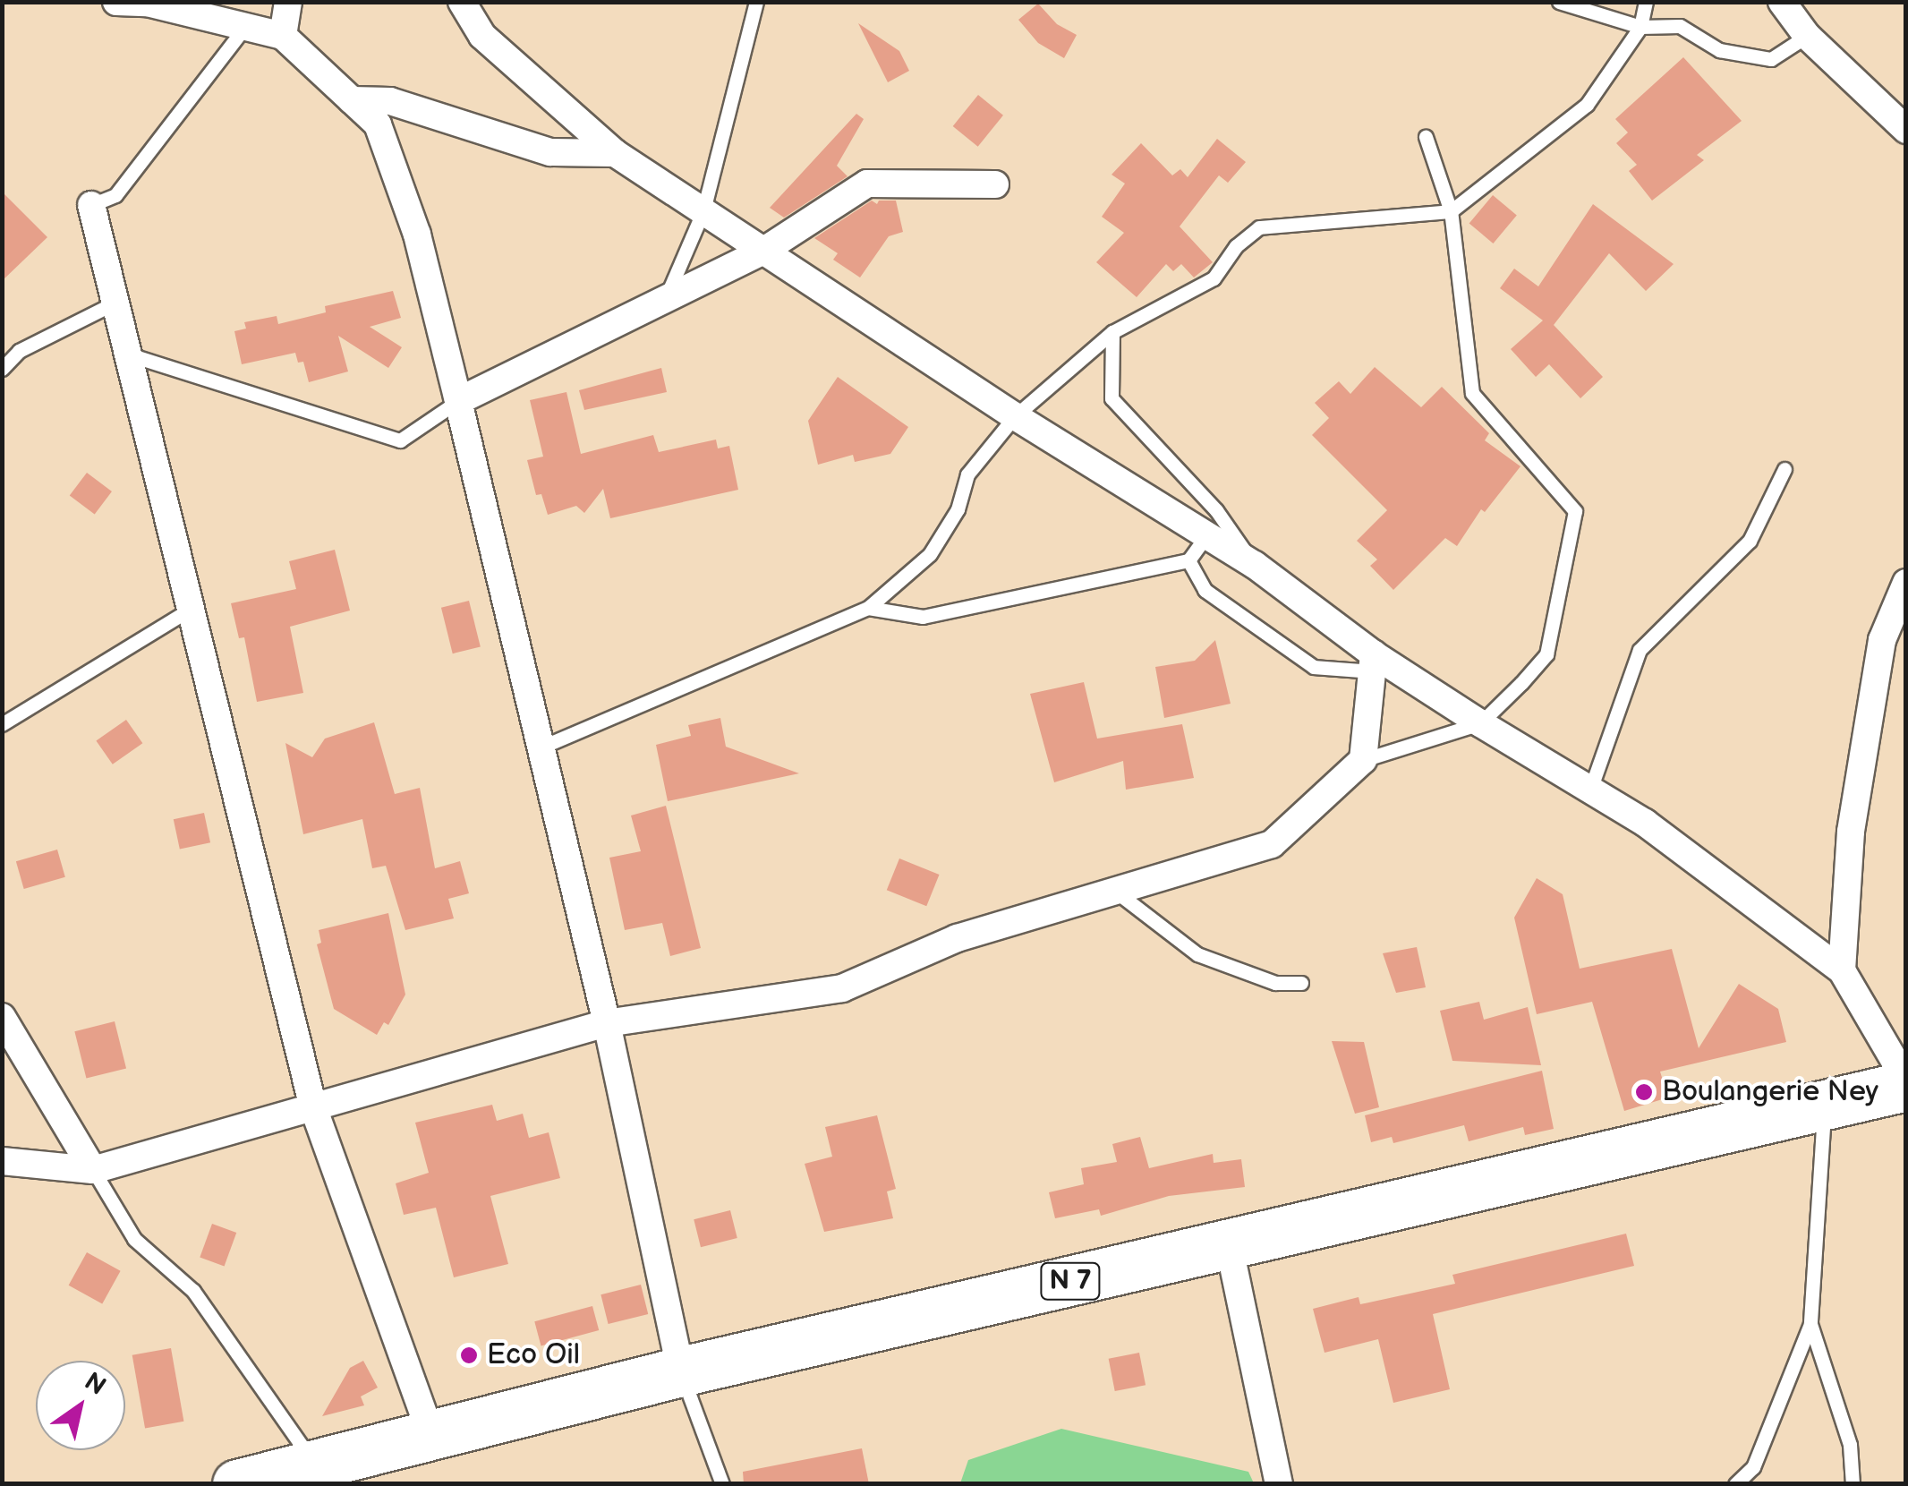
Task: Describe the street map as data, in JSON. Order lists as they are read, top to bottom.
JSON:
{
  "streets": {
    "highway": ["N 7"]
  },
  "places": ["Boulangerie Ney", "Eco Oil"],
  "north": "top right"
}
